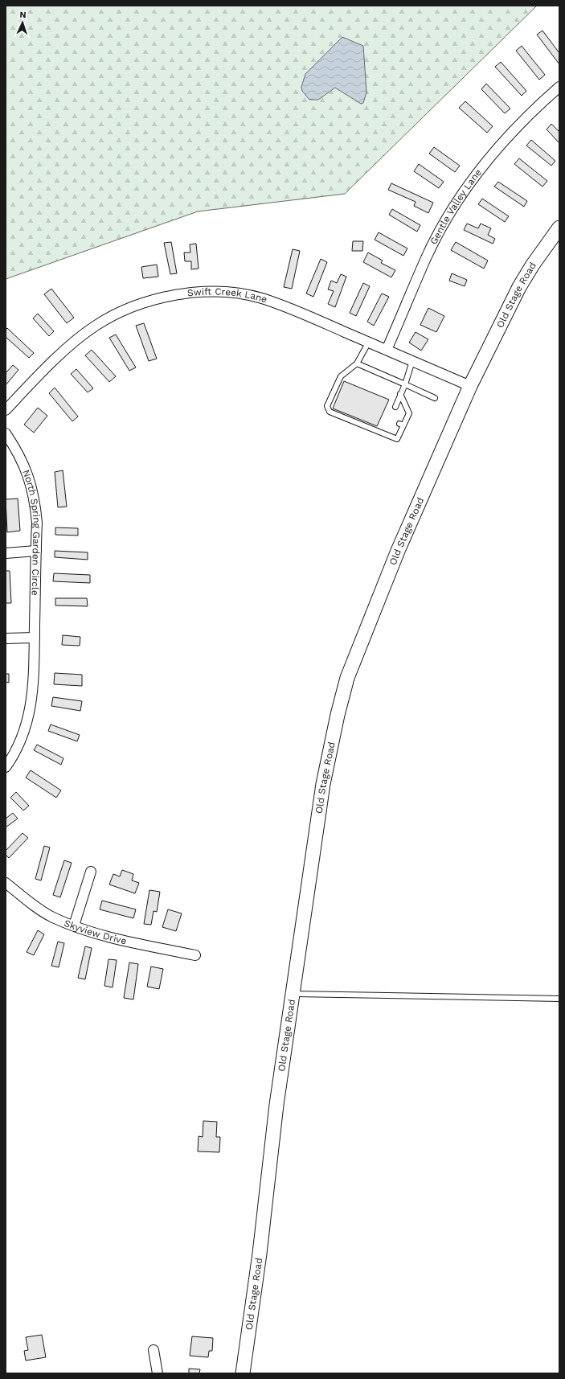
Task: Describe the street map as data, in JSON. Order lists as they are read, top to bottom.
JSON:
{
  "streets": {
    "main road": ["Old Stage Road"],
    "street": [
      "Gentle Valley Lane",
      "Swift Creek Lane",
      "North Spring Garden Circle",
      "Skyview Drive"
    ]
  },
  "crossings": [
    ["Gentle Valley Lane", "Swift Creek Lane"],
    ["Old Stage Road", "Swift Creek Lane"]
  ],
  "north": "top"
}
